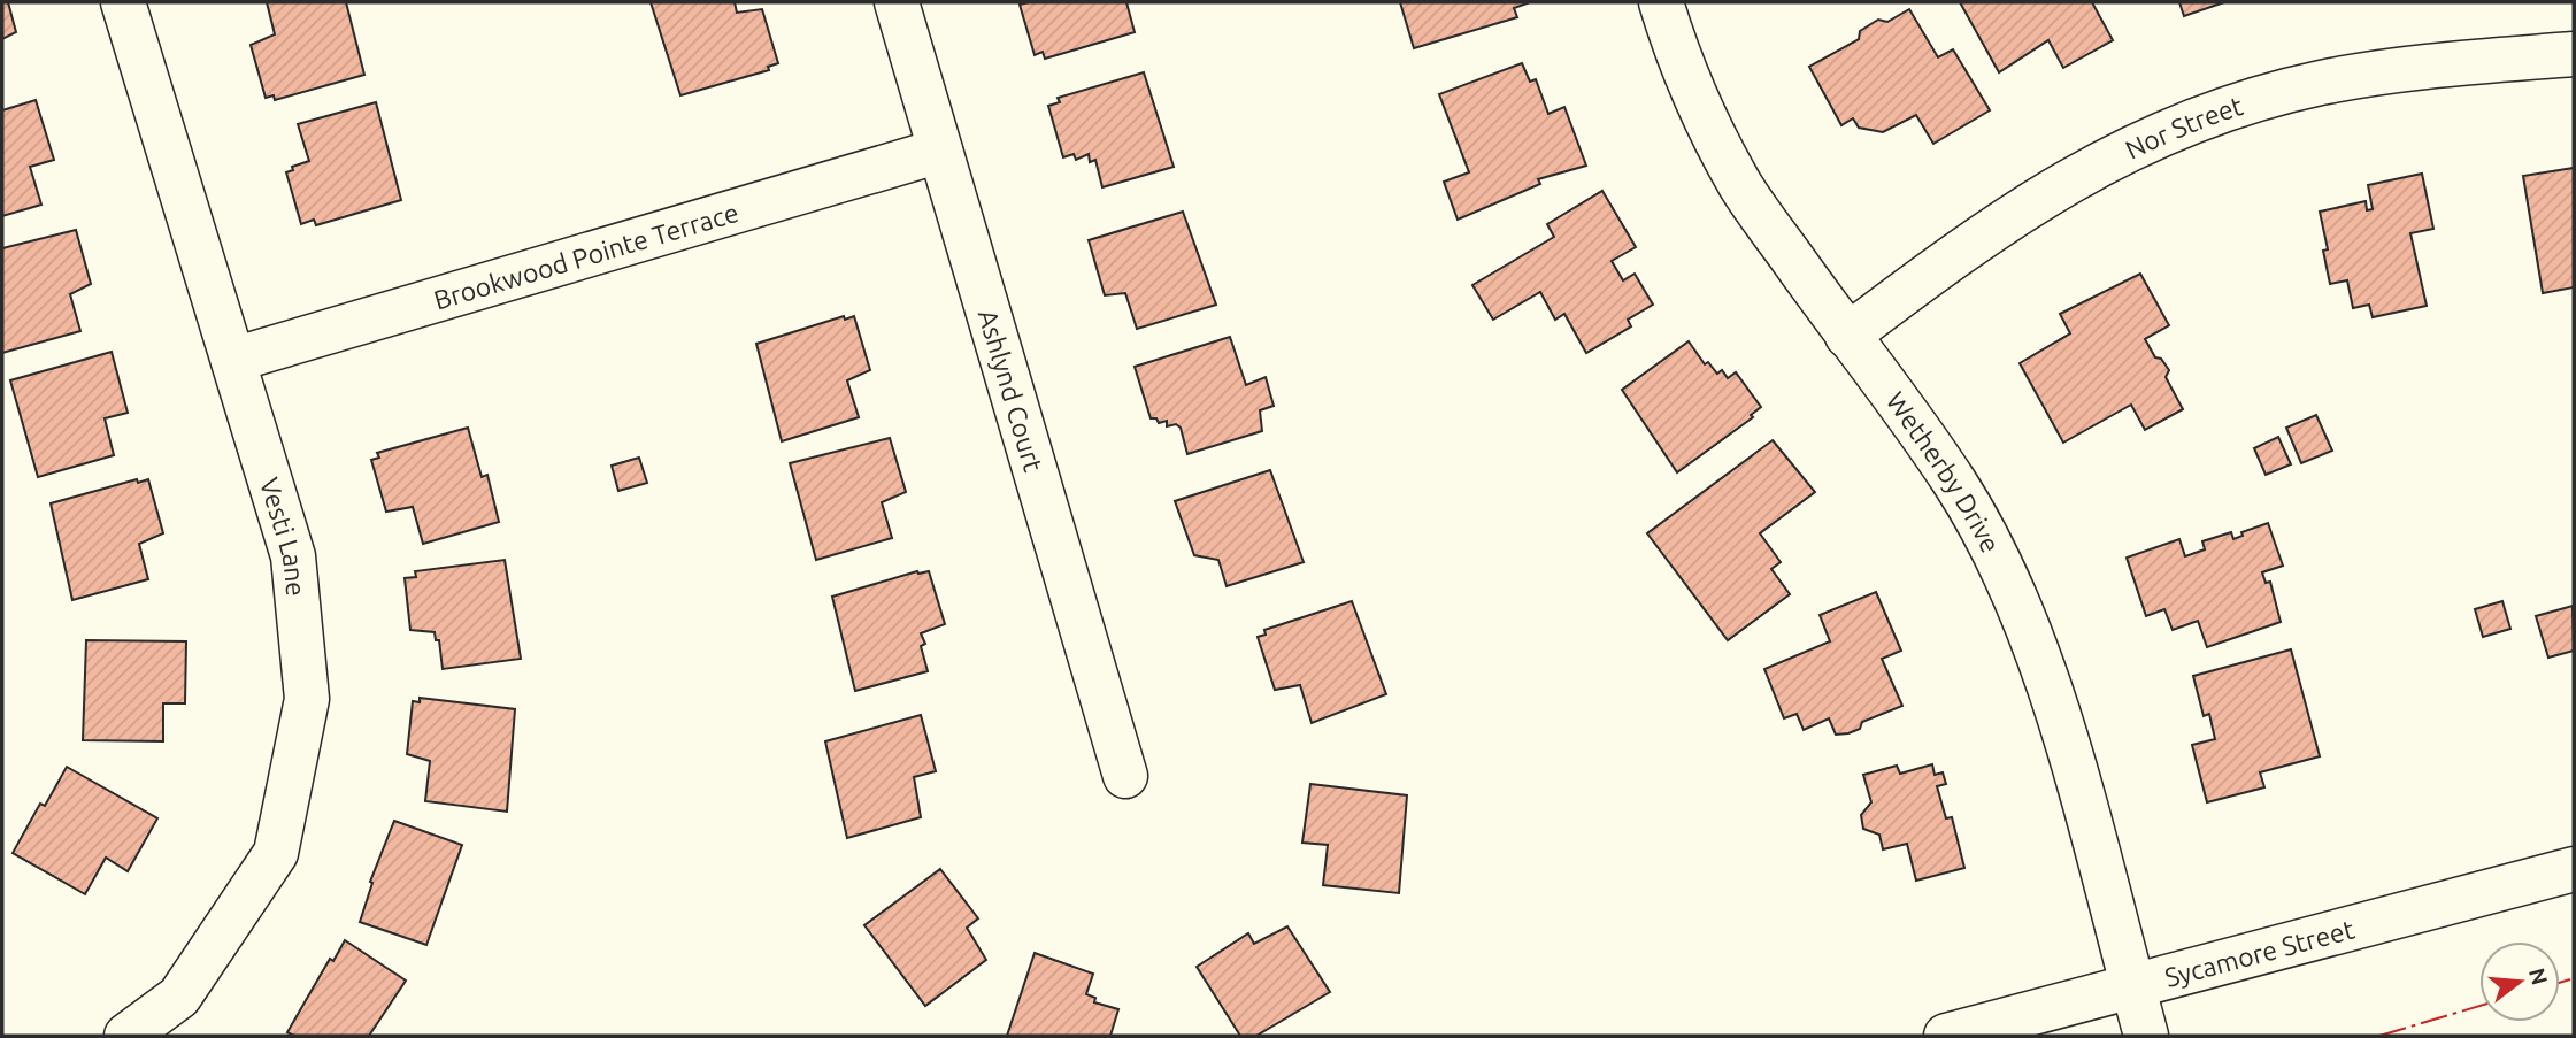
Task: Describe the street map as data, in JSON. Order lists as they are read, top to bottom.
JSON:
{
  "streets": {
    "street": [
      "Nor Street",
      "Brookwood Pointe Terrace",
      "Ashlynd Court",
      "Wetherby Drive",
      "Vesti Lane",
      "Sycamore Street"
    ]
  },
  "crossings": [
    ["Nor Street", "Wetherby Drive"],
    ["Brookwood Pointe Terrace", "Ashlynd Court"],
    ["Brookwood Pointe Terrace", "Vesti Lane"],
    ["Wetherby Drive", "Sycamore Street"]
  ],
  "north": "right"
}
